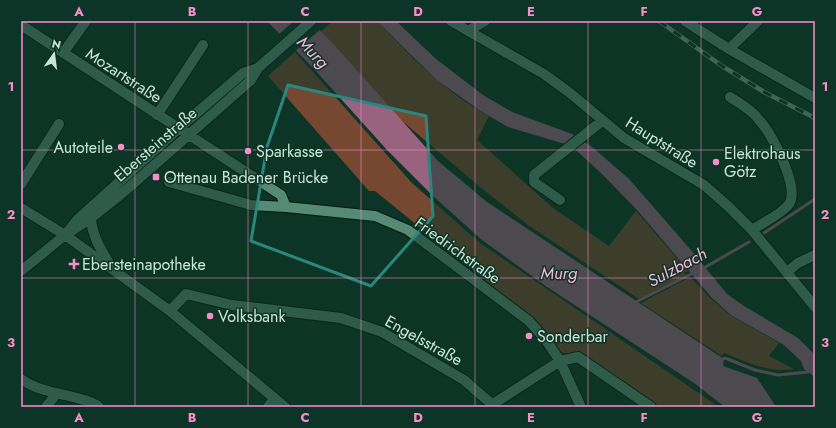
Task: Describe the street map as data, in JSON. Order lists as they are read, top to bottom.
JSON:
{
  "streets": {
    "street": [
      "Mozartstraße",
      "Hauptstraße",
      "Ebersteinstraße",
      "Friedrichstraße",
      "Engelsstraße"
    ]
  },
  "crossings": [
    ["Mozartstraße", "Ebersteinstraße"],
    ["Mozartstraße", "Friedrichstraße"]
  ],
  "water": ["Murg", "Sulzbach"],
  "places": {
    "other": [
      "Autoteile",
      "Sparkasse",
      "Elektrohaus Götz",
      "Volksbank",
      "Sonderbar"
    ],
    "transit": ["Ottenau Badener Brücke"],
    "health": ["Ebersteinapotheke"]
  },
  "north": "top",
  "grid": {
    "columns": [
      "A",
      "B",
      "C",
      "D",
      "E",
      "F",
      "G"
    ],
    "rows": ["1", "2", "3"]
  }
}
